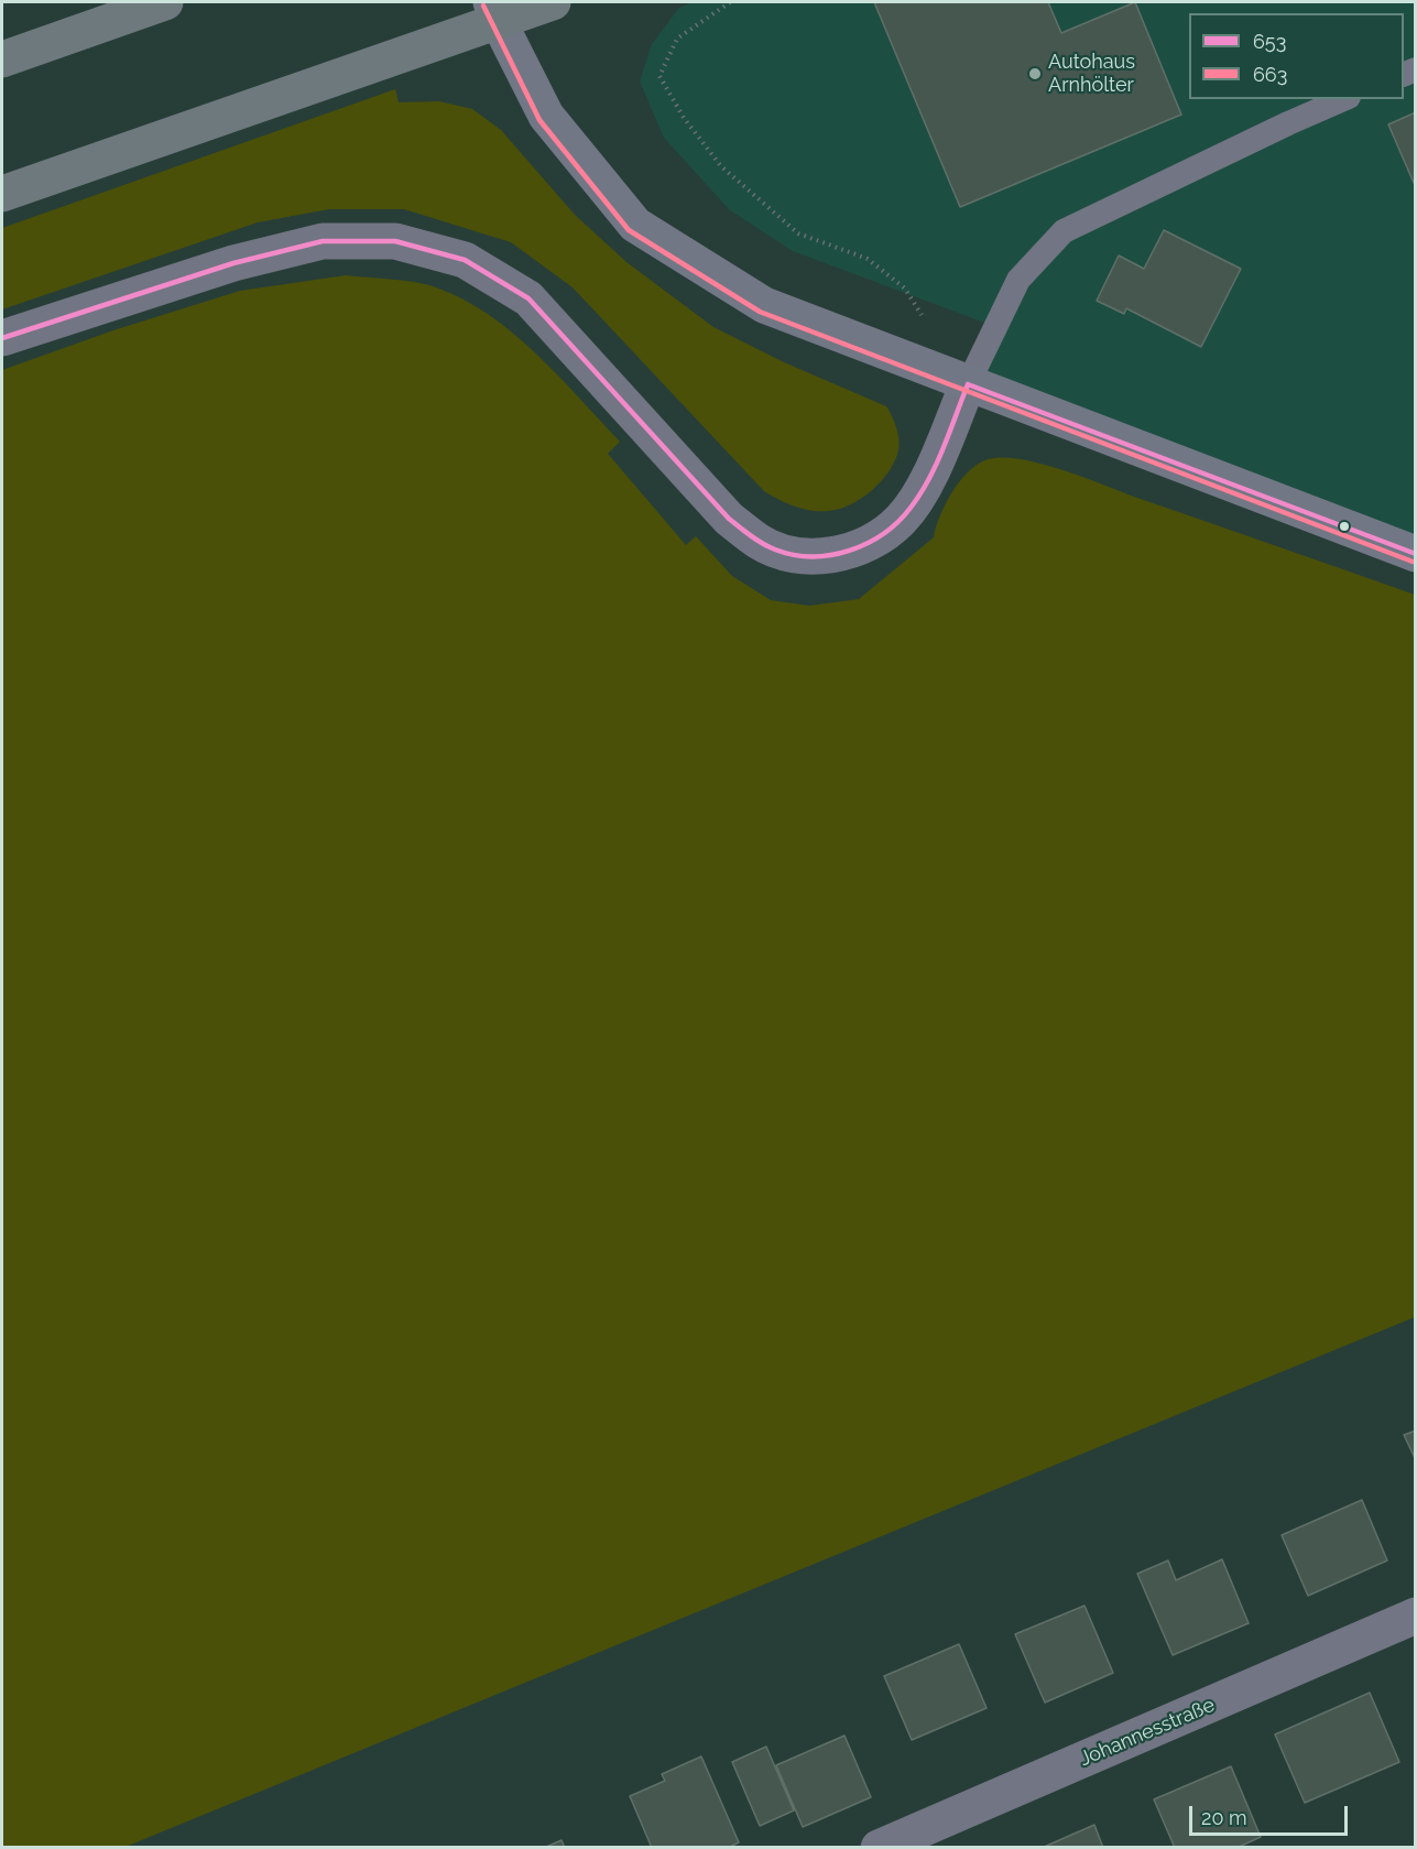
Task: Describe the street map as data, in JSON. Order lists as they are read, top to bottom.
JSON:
{
  "streets": {
    "street": ["Johannesstraße"]
  },
  "places": ["Autohaus Arnhölter"],
  "lines": ["transit line 663", "transit line 653"],
  "legend": ["653", "663"],
  "scale_bar": "20 m"
}
